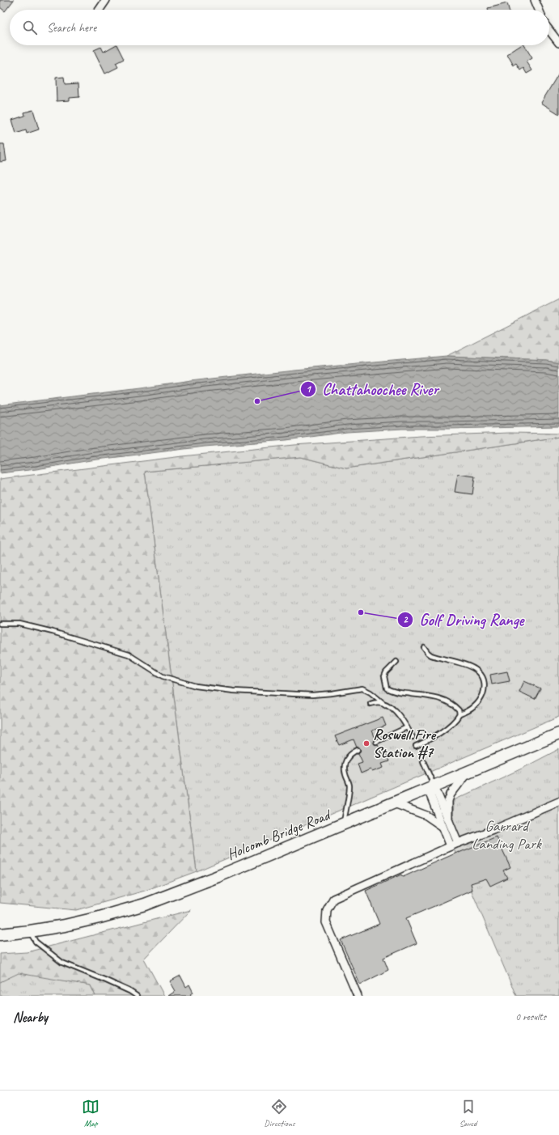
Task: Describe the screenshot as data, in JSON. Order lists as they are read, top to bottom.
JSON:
{
  "streets": {
    "main road": ["Holcomb Bridge Road"]
  },
  "parks": ["Garrard Landing Park"],
  "places": ["Chattahoochee River", "Golf Driving Range", "Roswell Fire Station #7"],
  "page": {
    "search": "Search here",
    "heading": ["Nearby", "0 results"],
    "nav": ["Map", "Directions", "Saved"]
  }
}
